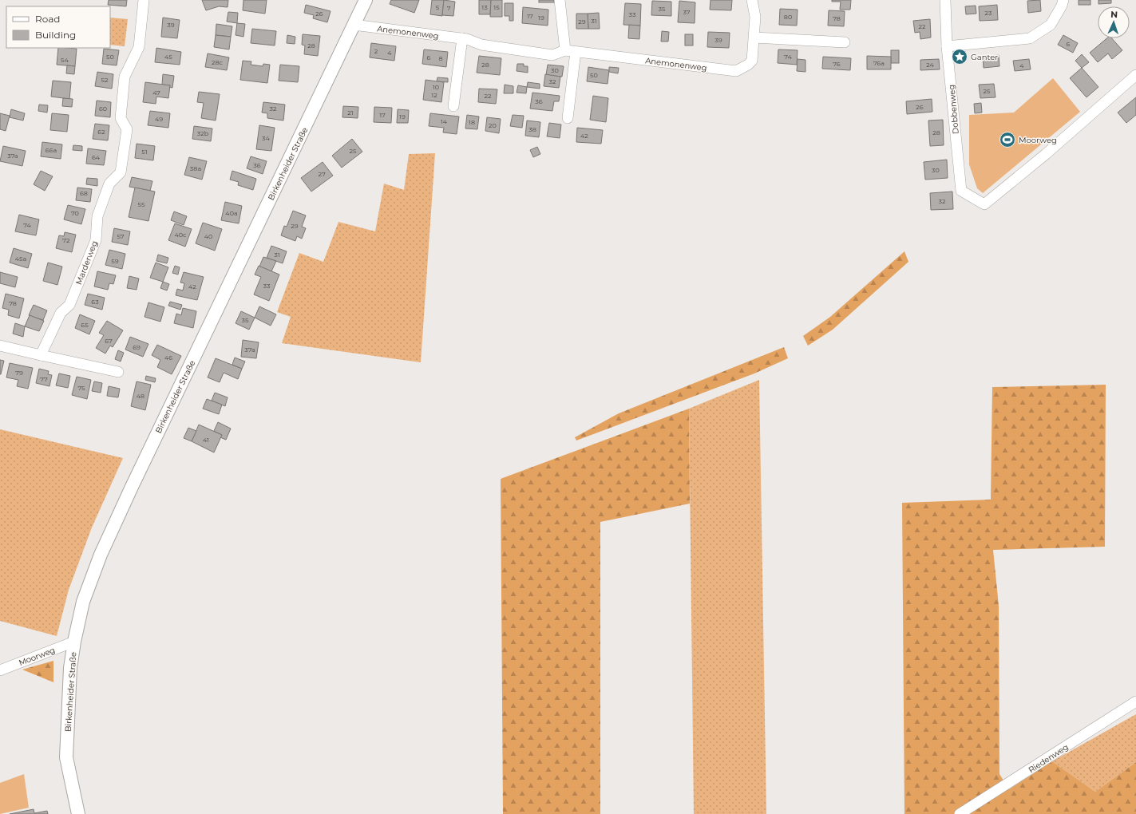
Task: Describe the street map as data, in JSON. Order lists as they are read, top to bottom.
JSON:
{
  "streets": {
    "street": [
      "Anemonenweg",
      "Dobbenweg",
      "Birkenheider Straße",
      "Marderweg",
      "Moorweg",
      "Riedenweg"
    ]
  },
  "crossings": [
    ["Anemonenweg", "Birkenheider Straße"],
    ["Birkenheider Straße", "Moorweg"]
  ],
  "places": {
    "place": ["Ganter"],
    "sports": ["Moorweg"]
  },
  "house_numbers": [
    "5",
    "13",
    "15",
    "7",
    "35",
    "37",
    "23",
    "26",
    "33",
    "17",
    "80",
    "19",
    "78",
    "31",
    "29",
    "39",
    "22",
    "39",
    "6",
    "28",
    "2",
    "4",
    "50",
    "45",
    "74",
    "6",
    "8",
    "54",
    "28c",
    "76a",
    "76",
    "28",
    "24",
    "4",
    "30",
    "50",
    "52",
    "32",
    "10",
    "25",
    "47",
    "12",
    "22",
    "36",
    "26",
    "60",
    "32",
    "21",
    "17",
    "19",
    "49",
    "14",
    "18",
    "20",
    "38",
    "62",
    "28",
    "32b",
    "42",
    "34",
    "66a",
    "25",
    "51",
    "37a",
    "64",
    "36",
    "38a",
    "30",
    "27",
    "68",
    "32",
    "55",
    "70",
    "40a",
    "74",
    "29",
    "40c",
    "57",
    "40",
    "72",
    "31",
    "45a",
    "59",
    "33",
    "42",
    "63",
    "78",
    "35",
    "65",
    "67",
    "69",
    "37a",
    "46",
    "79",
    "77",
    "75",
    "48",
    "41"
  ],
  "legend": ["Road", "Building"],
  "north": "top"
}
